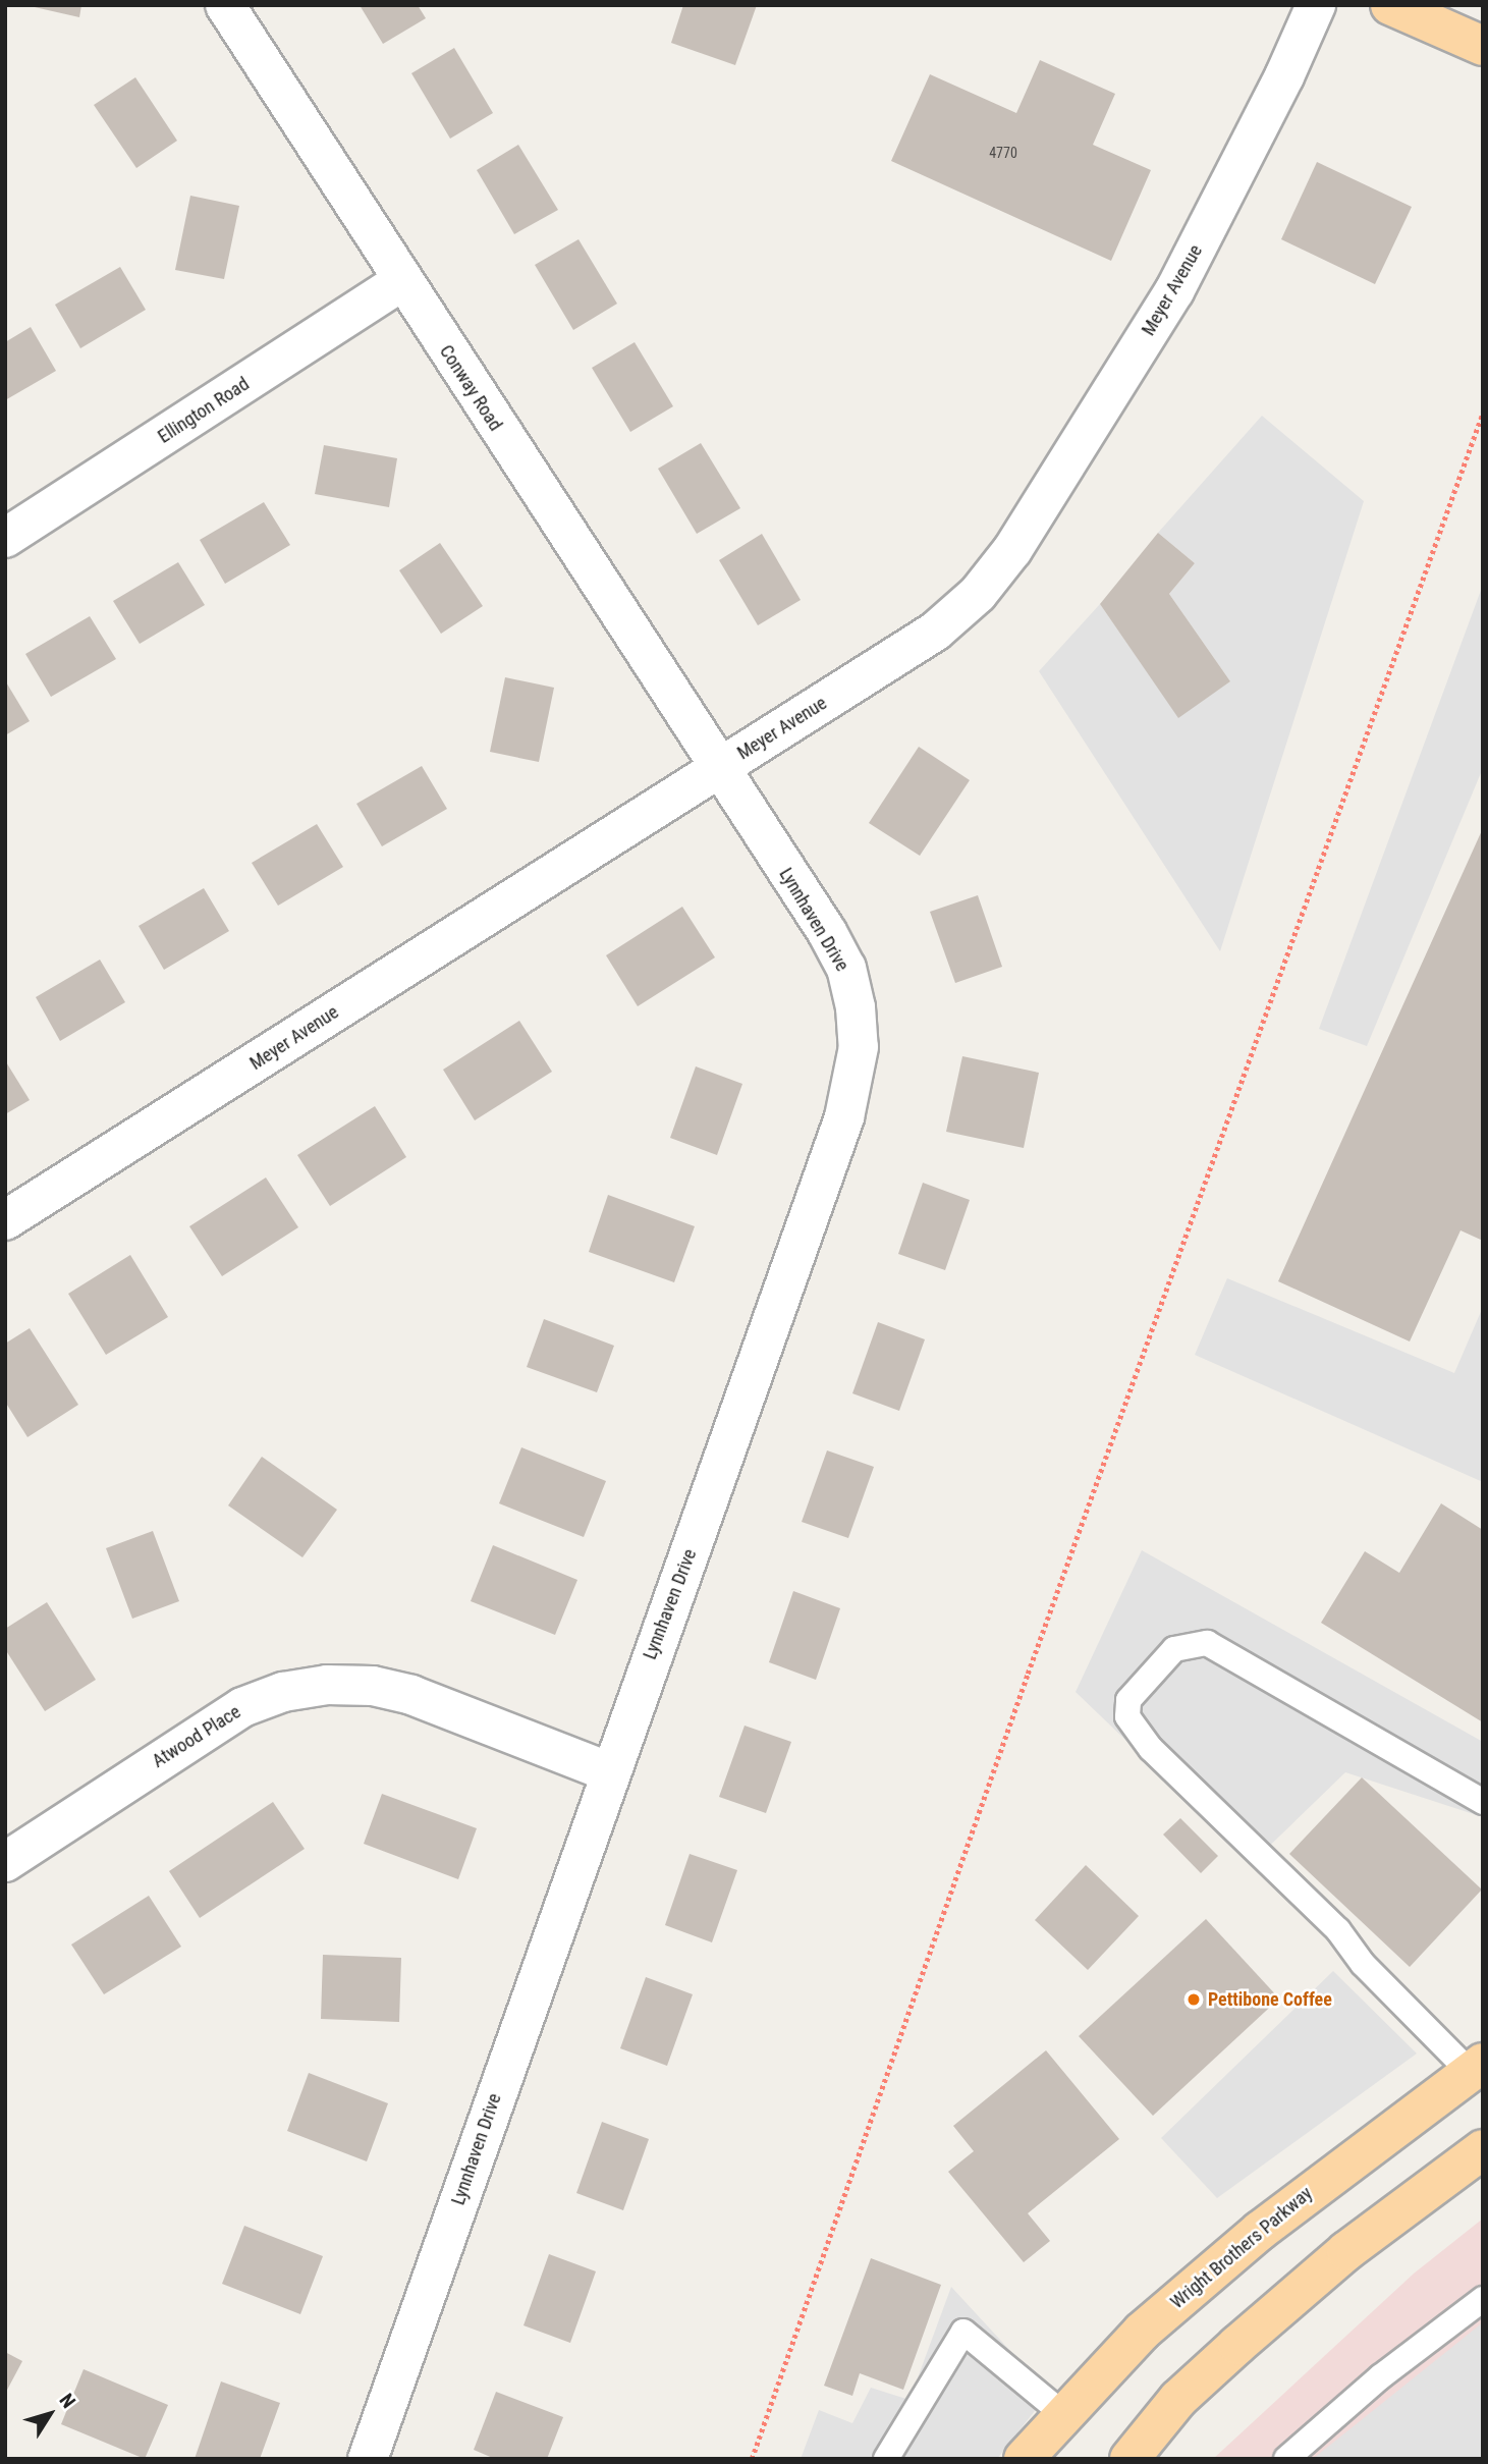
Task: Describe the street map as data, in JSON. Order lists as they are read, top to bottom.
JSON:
{
  "streets": {
    "main road": ["Wright Brothers Parkway"],
    "street": [
      "Meyer Avenue",
      "Conway Road",
      "Ellington Road",
      "Lynnhaven Drive",
      "Atwood Place"
    ]
  },
  "crossings": [
    ["Meyer Avenue", "Conway Road"],
    ["Meyer Avenue", "Lynnhaven Drive"],
    ["Conway Road", "Ellington Road"],
    ["Conway Road", "Lynnhaven Drive"],
    ["Lynnhaven Drive", "Atwood Place"]
  ],
  "places": ["Pettibone Coffee"],
  "house_numbers": ["4770"],
  "north": "top right"
}
